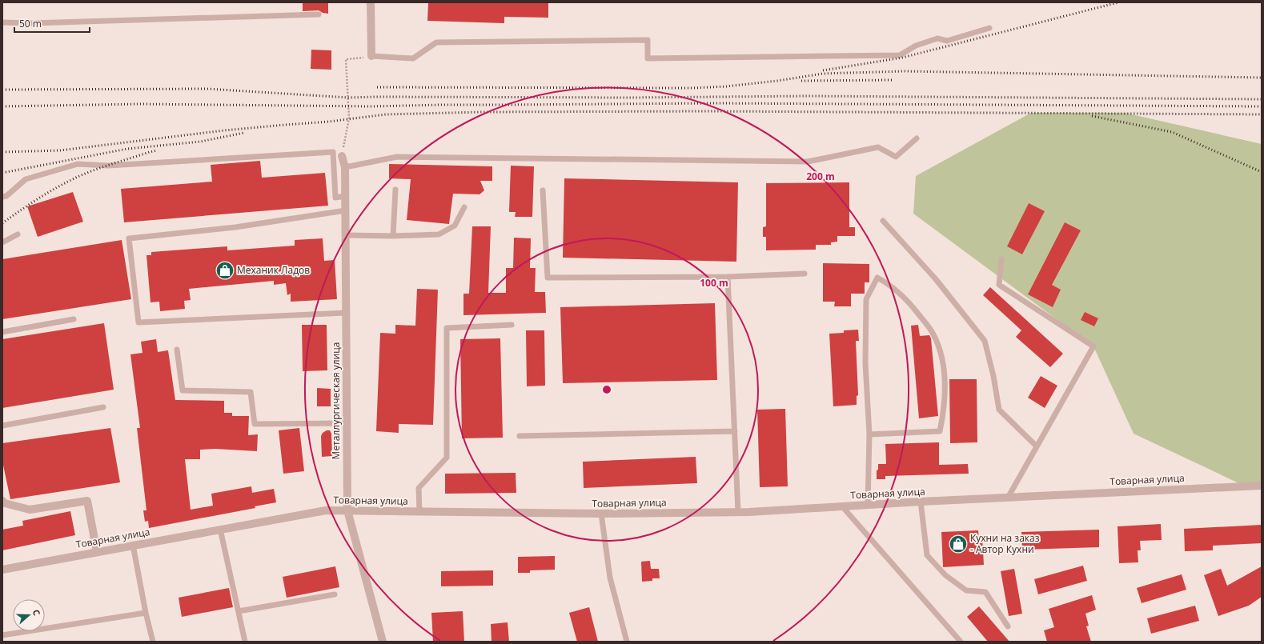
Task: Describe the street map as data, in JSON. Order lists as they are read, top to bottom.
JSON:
{
  "streets": {
    "street": ["Металлургическая улица", "Товарная улица"]
  },
  "crossings": [
    ["Металлургическая улица", "Товарная улица"]
  ],
  "places": {
    "shop": ["Механик Ладов", "Кухни на заказ - Автор Кухни"]
  },
  "scale_bar": "50 m",
  "north": "right",
  "rings": ["200 m", "100 m"]
}
